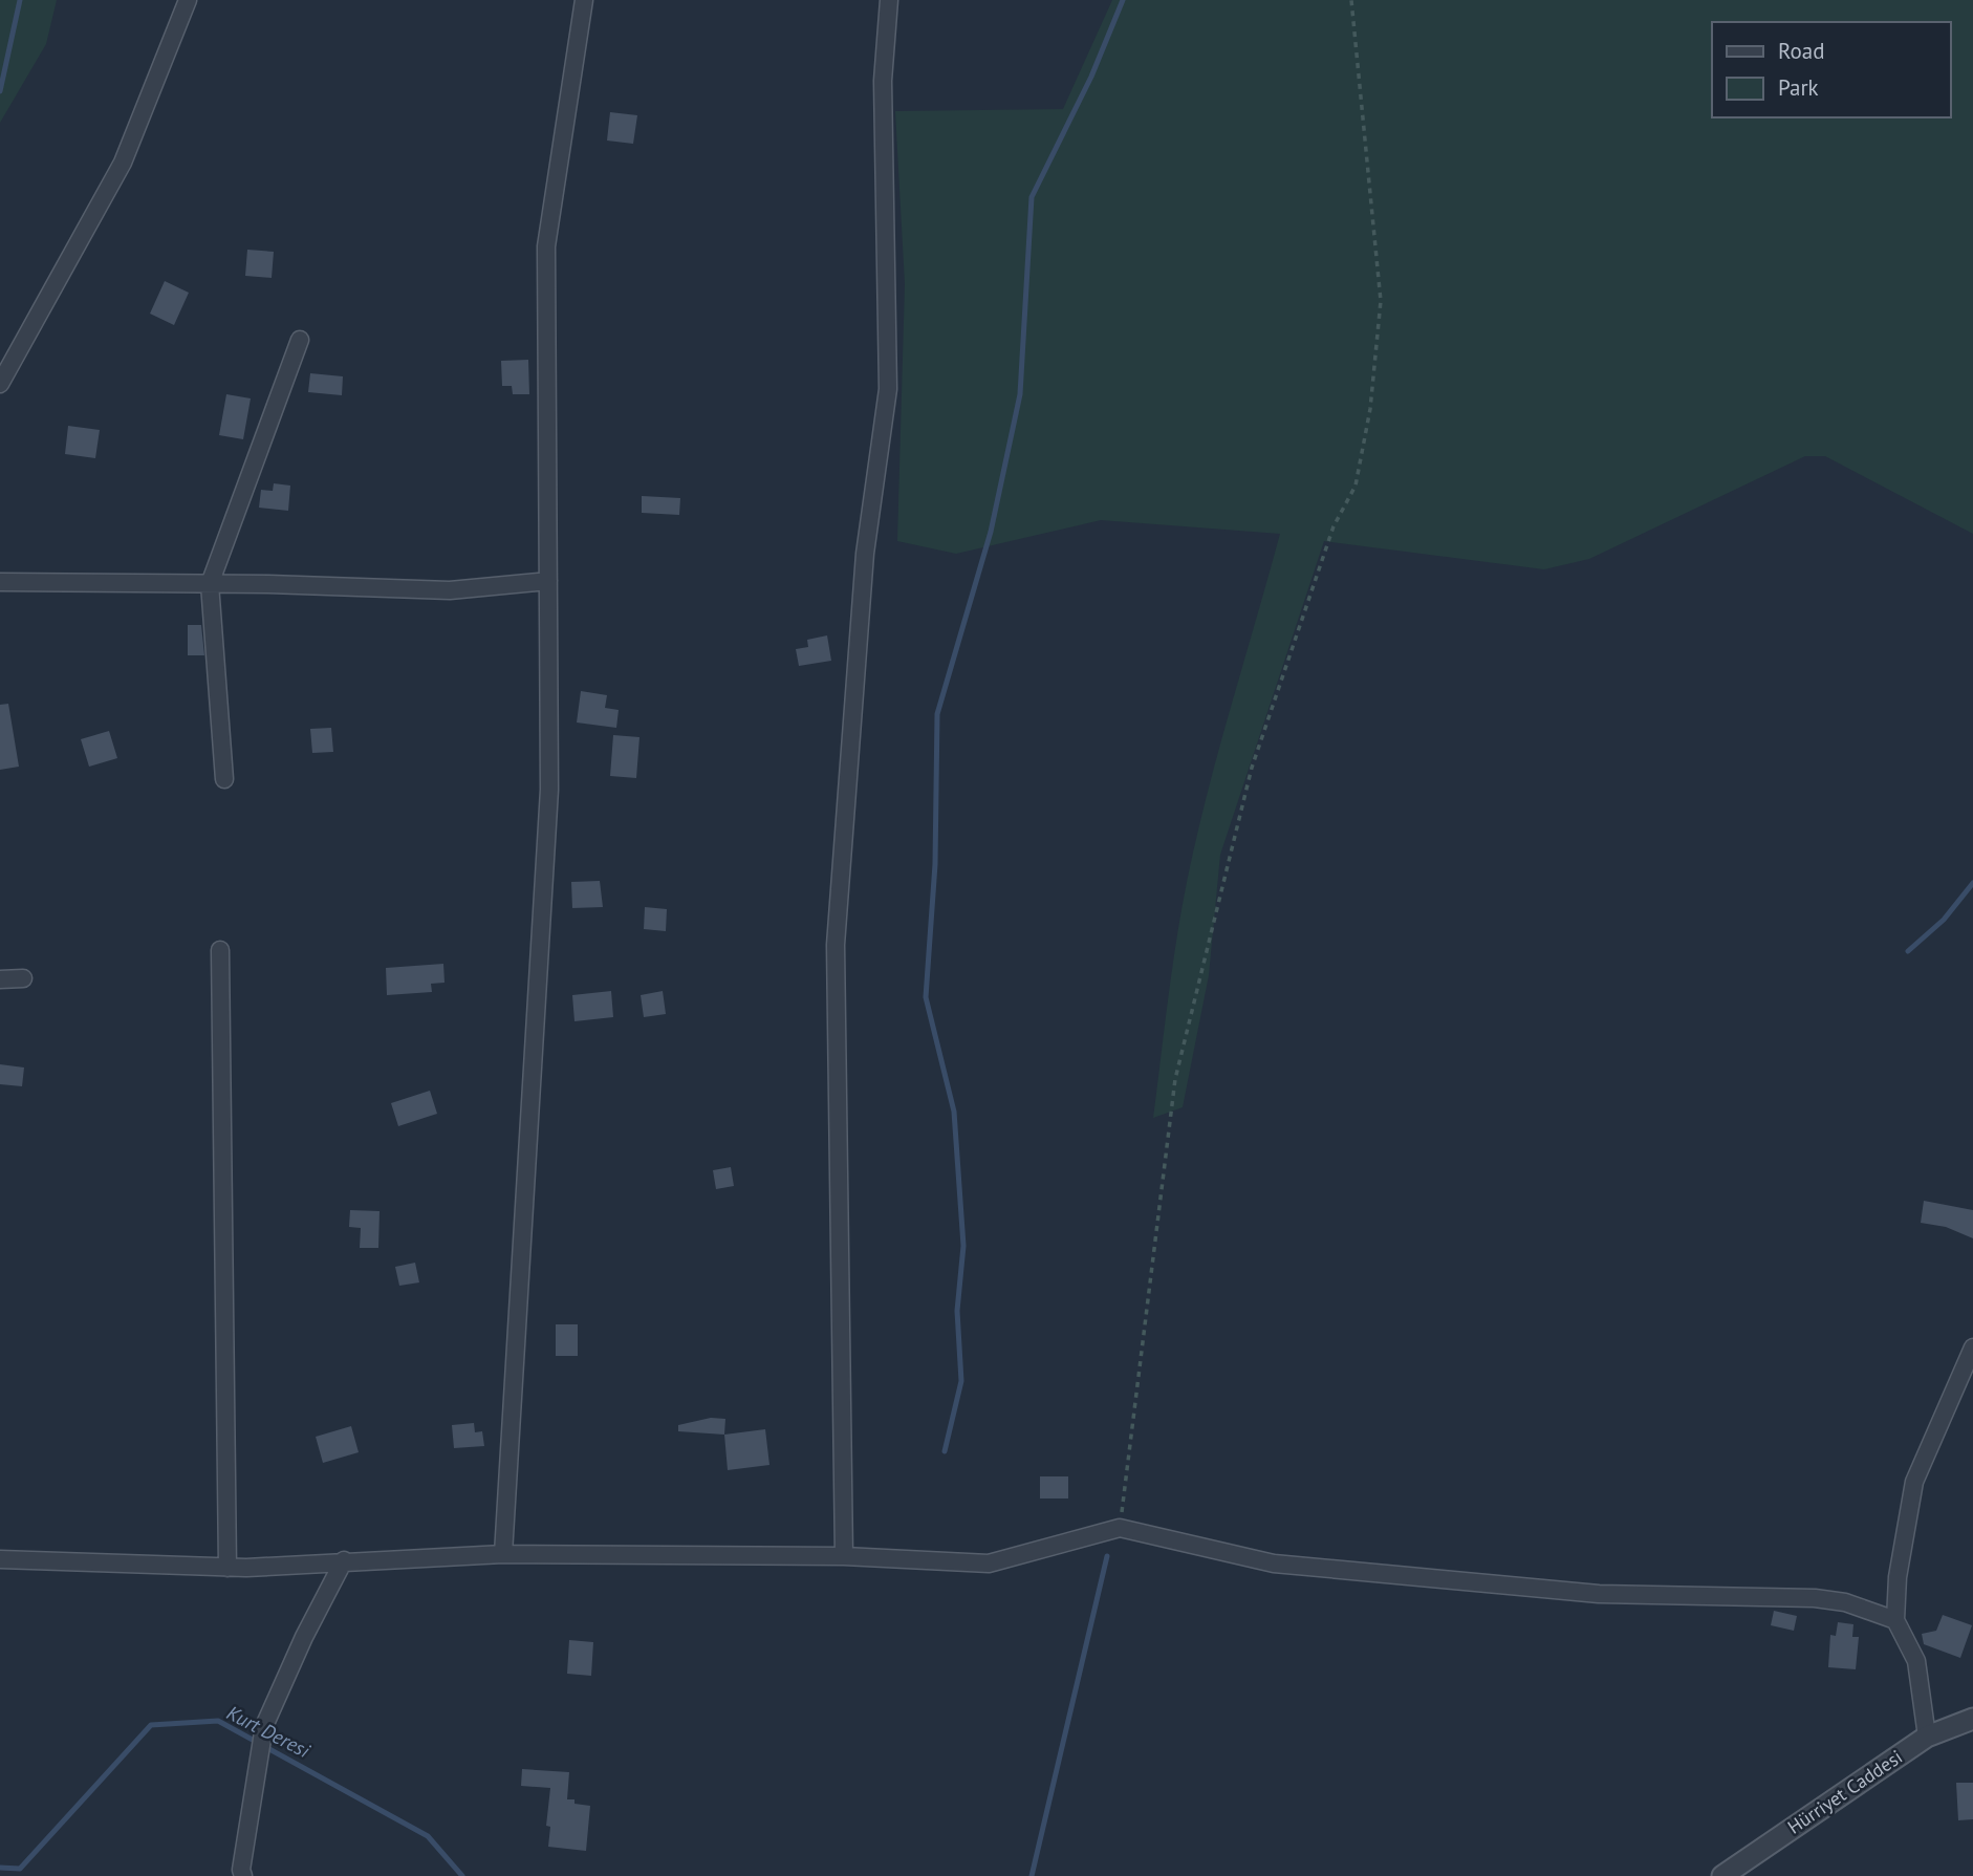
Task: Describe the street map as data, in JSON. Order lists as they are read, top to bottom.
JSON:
{
  "streets": {
    "street": ["Hürriyet Caddesi"]
  },
  "water": ["Kurt Deresi"],
  "legend": ["Road", "Park"]
}
